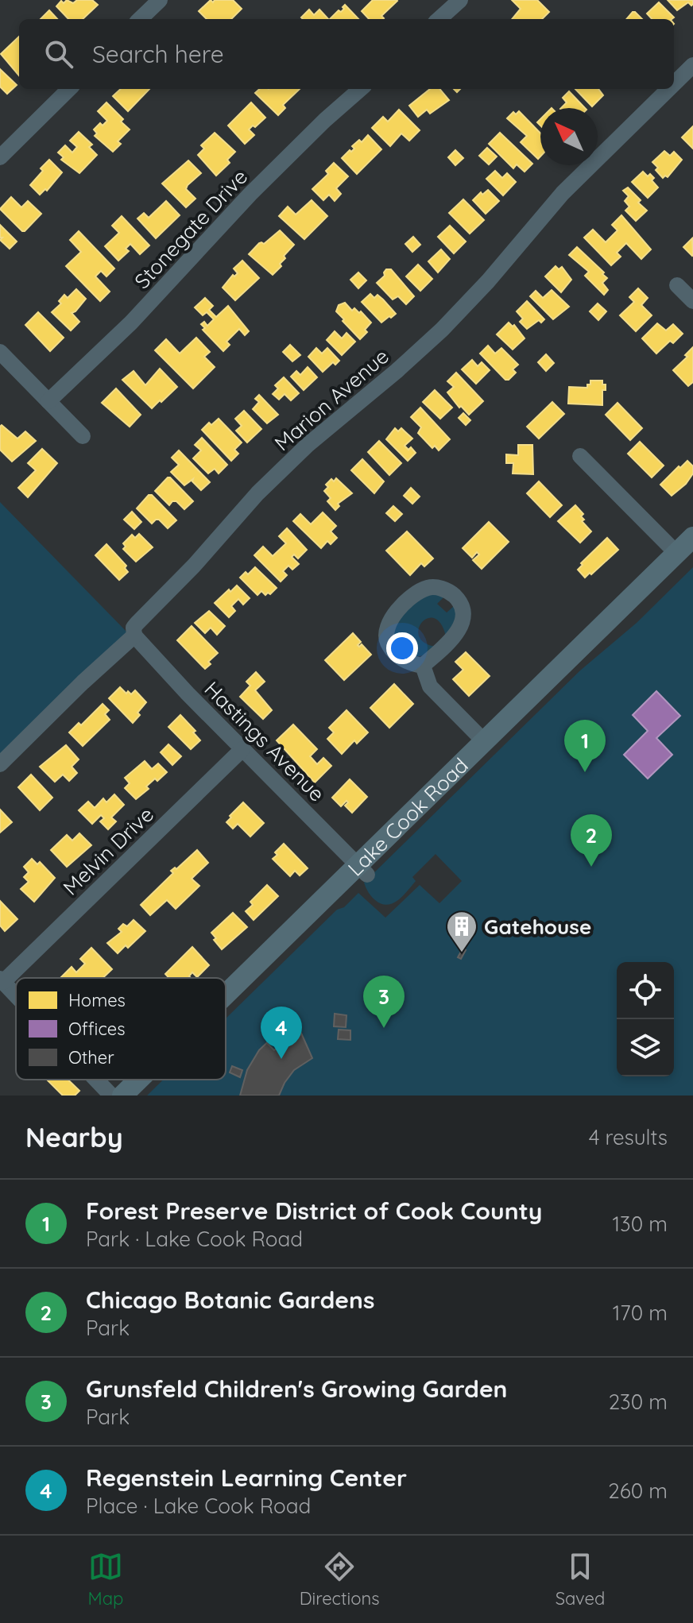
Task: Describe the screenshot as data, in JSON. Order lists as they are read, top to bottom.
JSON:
{
  "streets": {
    "main road": ["Lake Cook Road"],
    "street": [
      "Stonegate Drive",
      "Marion Avenue",
      "Hastings Avenue",
      "Melvin Drive"
    ]
  },
  "crossings": [
    ["Marion Avenue", "Hastings Avenue"],
    ["Hastings Avenue", "Lake Cook Road"],
    ["Hastings Avenue", "Melvin Drive"]
  ],
  "places": {
    "building": ["Gatehouse"]
  },
  "legend": ["Homes", "Offices", "Other"],
  "north": "top left",
  "page": {
    "search": "Search here",
    "pins": [
      "1",
      "2",
      "3",
      "4"
    ],
    "heading": ["Nearby", "4 results"],
    "list": [
      {
        "mark": "1",
        "name": "Forest Preserve District of Cook County",
        "note": "Park · Lake Cook Road",
        "value": "130 m"
      },
      {
        "mark": "2",
        "name": "Chicago Botanic Gardens",
        "note": "Park",
        "value": "170 m"
      },
      {
        "mark": "3",
        "name": "Grunsfeld Children's Growing Garden",
        "note": "Park",
        "value": "230 m"
      },
      {
        "mark": "4",
        "name": "Regenstein Learning Center",
        "note": "Place · Lake Cook Road",
        "value": "260 m"
      }
    ],
    "nav": ["Map", "Directions", "Saved"]
  }
}
